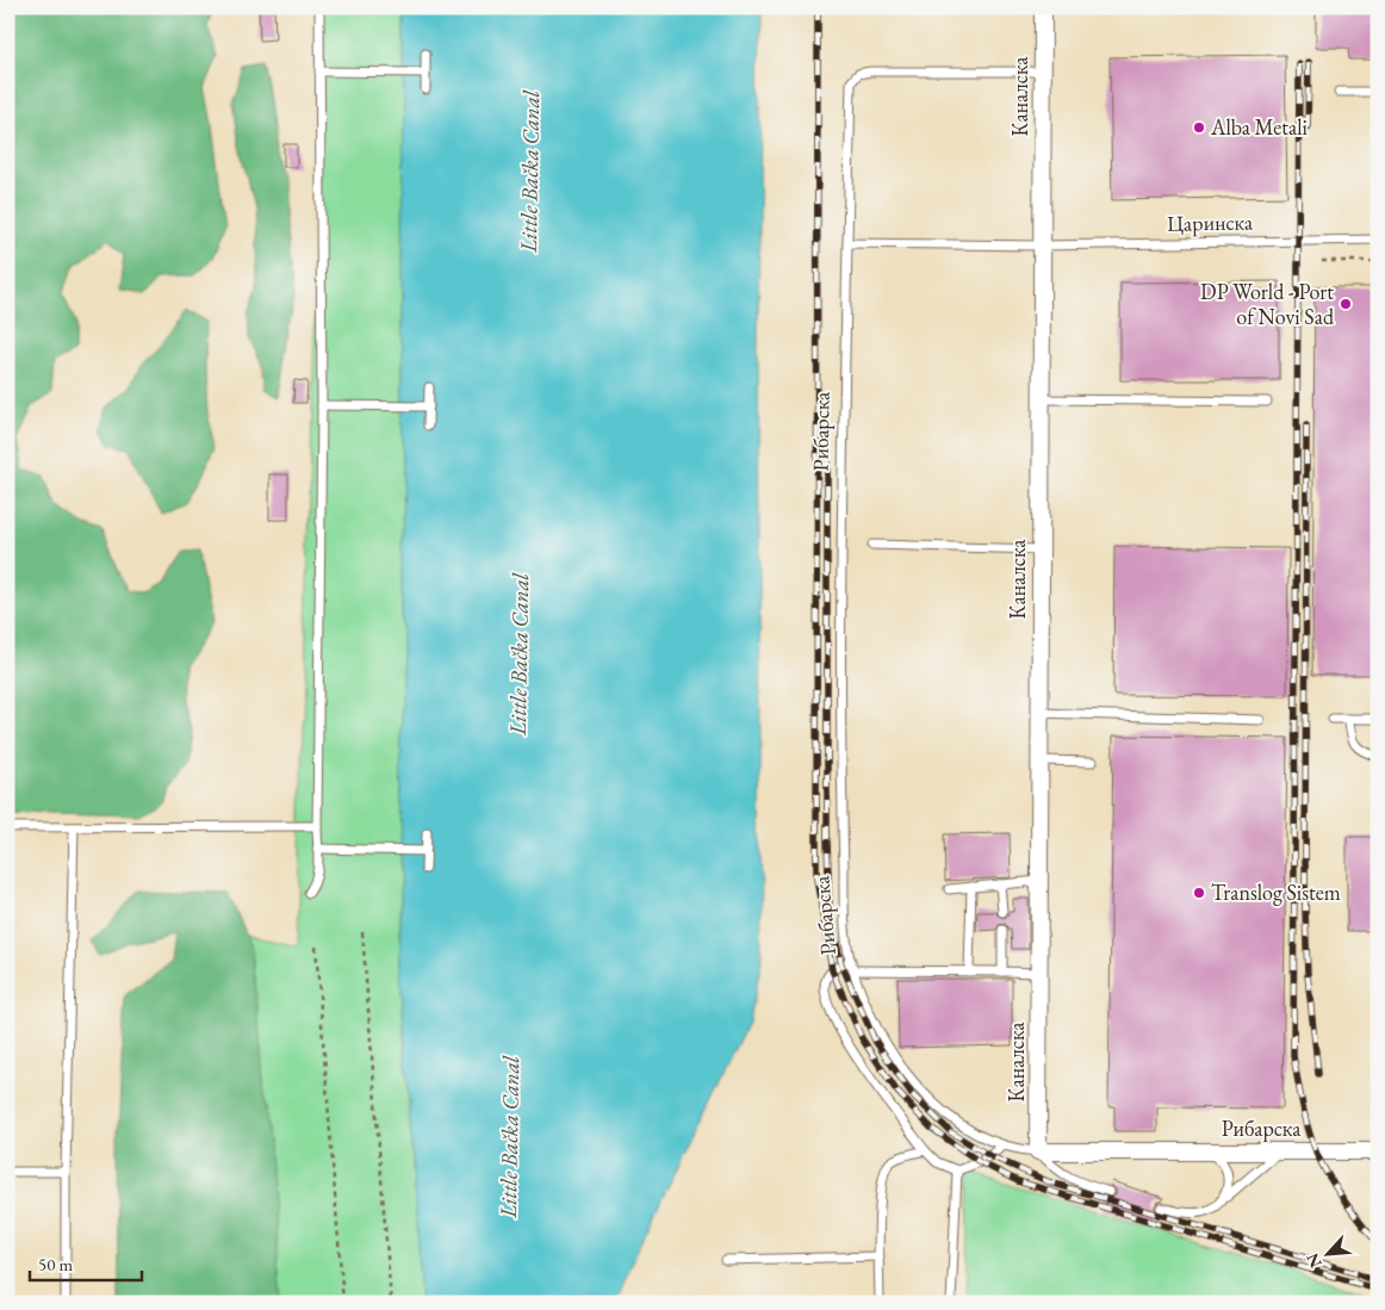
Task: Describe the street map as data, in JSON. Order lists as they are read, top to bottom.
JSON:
{
  "streets": {
    "street": ["Каналска", "Рибарска"],
    "lane": ["Царинска"]
  },
  "crossings": [
    ["Каналска", "Царинска"],
    ["Каналска", "Рибарска"],
    ["Царинска", "Рибарска"]
  ],
  "water": ["Little Bačka Canal"],
  "places": ["Alba Metali", "DP World - Port of Novi Sad", "Translog Sistem"],
  "scale_bar": "50 m",
  "north": "bottom left"
}
